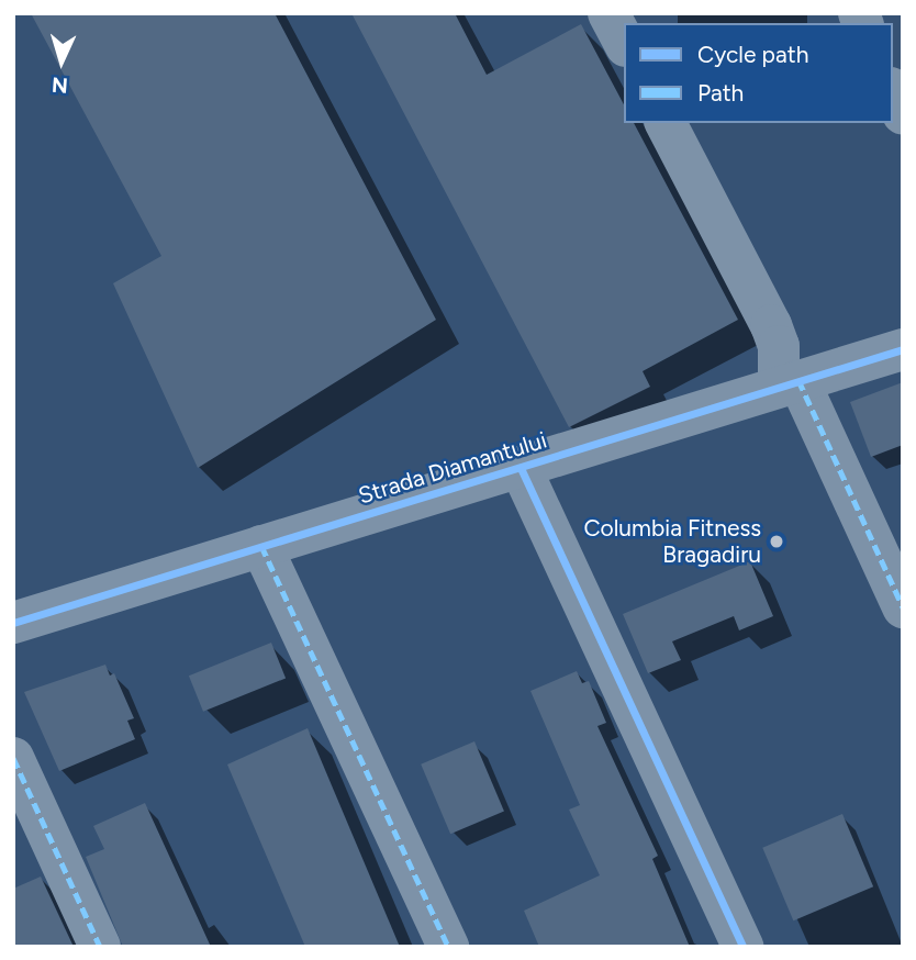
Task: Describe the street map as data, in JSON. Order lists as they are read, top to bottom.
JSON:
{
  "streets": {
    "street": ["Strada Diamantului"]
  },
  "places": ["Columbia Fitness Bragadiru"],
  "legend": ["Cycle path", "Path"],
  "north": "bottom"
}
